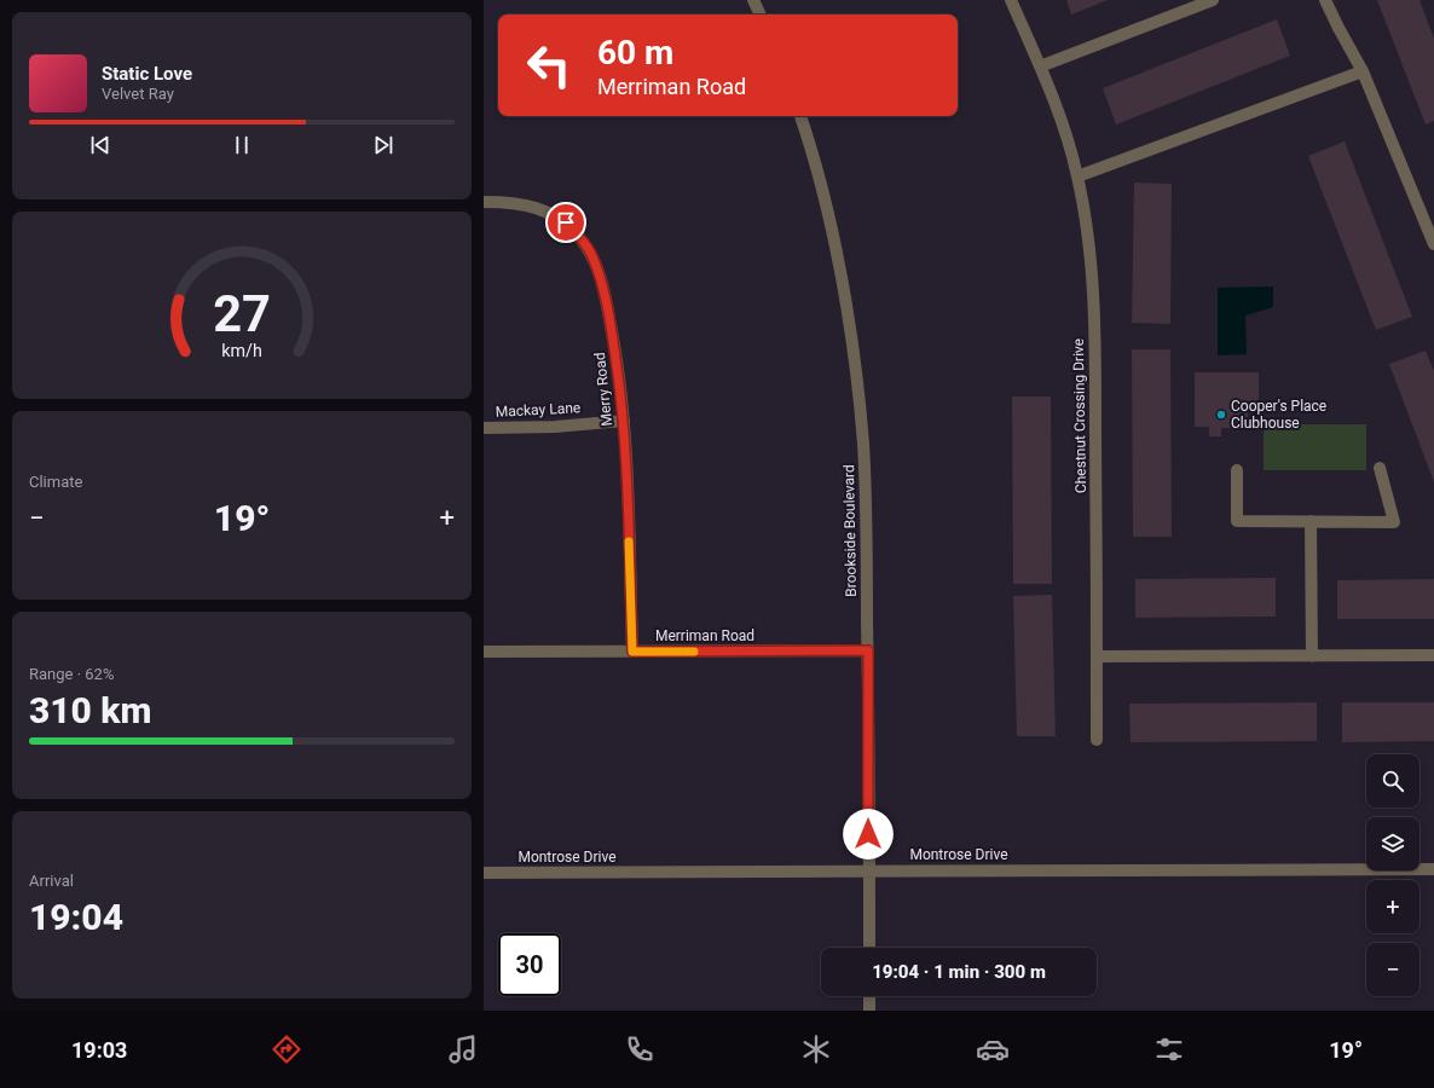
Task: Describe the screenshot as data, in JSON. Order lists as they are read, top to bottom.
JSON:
{
  "streets": {
    "street": [
      "Merry Road",
      "Mackay Lane",
      "Chestnut Crossing Drive",
      "Brookside Boulevard",
      "Merriman Road",
      "Montrose Drive"
    ]
  },
  "crossings": [
    ["Merry Road", "Mackay Lane"],
    ["Merry Road", "Merriman Road"],
    ["Brookside Boulevard", "Merriman Road"],
    ["Brookside Boulevard", "Montrose Drive"]
  ],
  "places": ["Cooper's Place Clubhouse"],
  "page": {
    "turn": ["60 m", "Merriman Road"],
    "song": ["Static Love", "Velvet Ray"],
    "tile": [
      "Climate",
      ["Range · 62%", "310 km"],
      ["Arrival", "19:04"]
    ],
    "heat": ["−", "19°", "+"],
    "map_buttons": ["+", "−"],
    "limit": "30",
    "trip": "19:04 · 1 min · 300 m",
    "tabs": ["19:03", "19°"],
    "gauge": ["27", "km/h"]
  }
}
